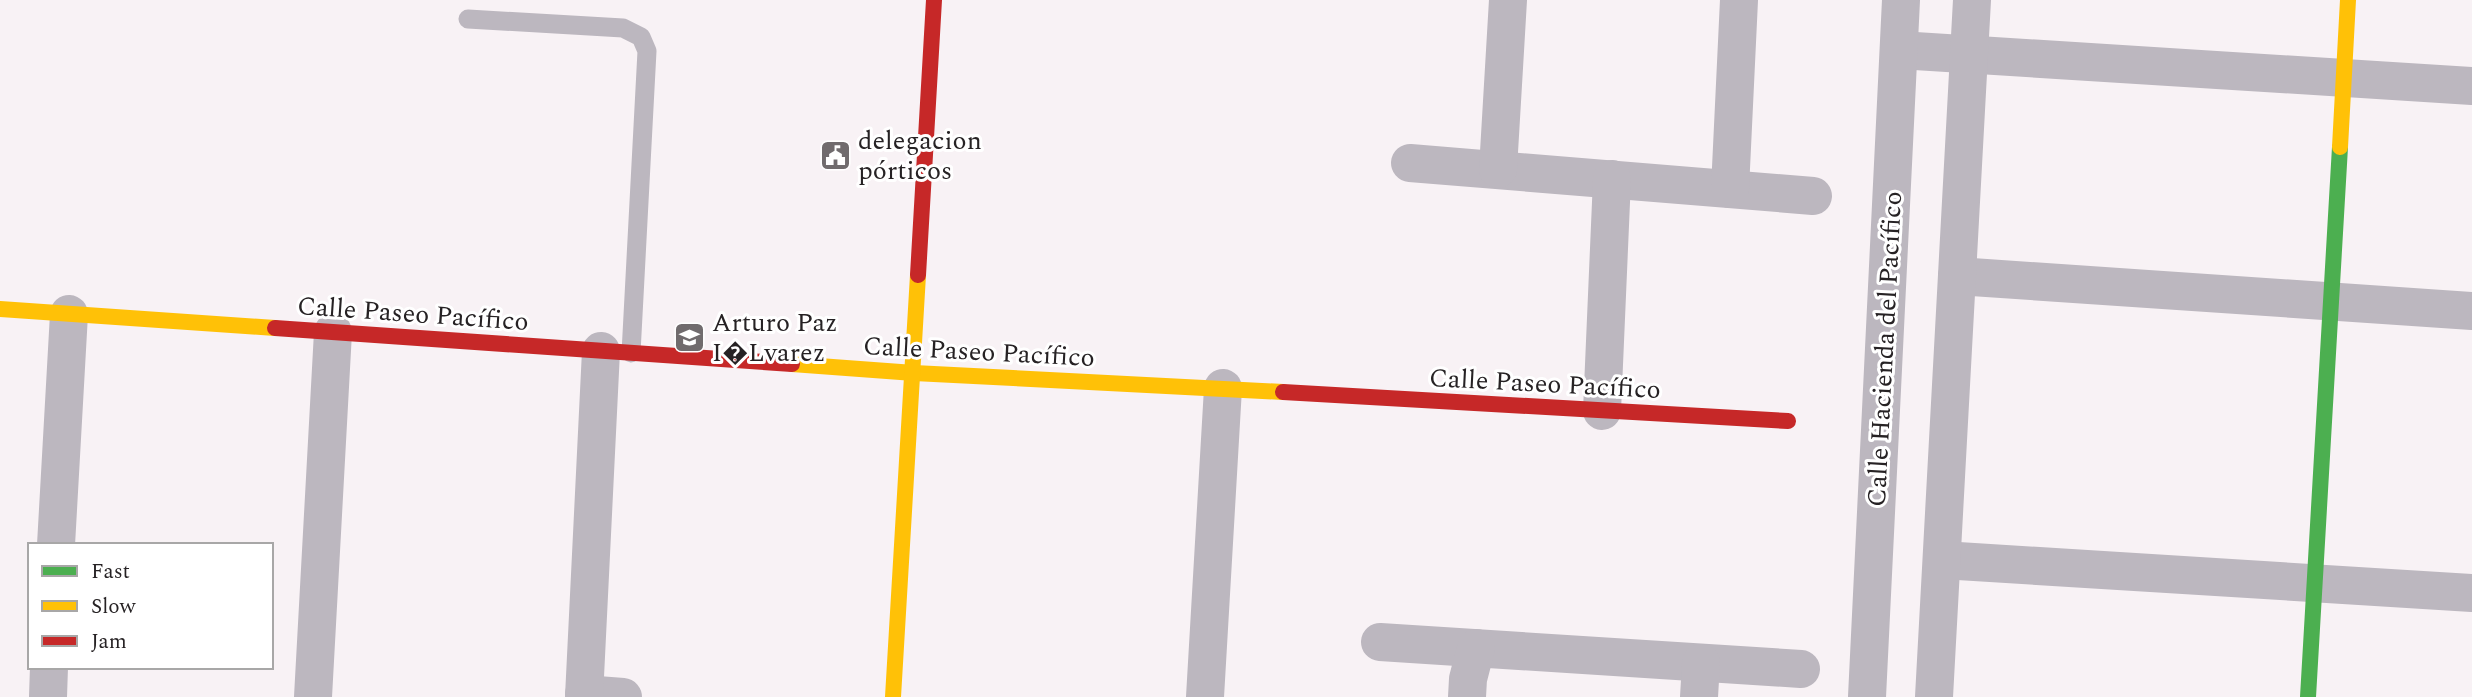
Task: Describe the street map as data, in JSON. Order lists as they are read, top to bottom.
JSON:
{
  "streets": {
    "street": ["Calle Paseo Pacífico", "Calle Hacienda del Pacífico"]
  },
  "places": {
    "public building": ["delegacion pórticos"],
    "school or university": ["Arturo Paz I�Lvarez"]
  },
  "legend": ["Fast", "Slow", "Jam"]
}
